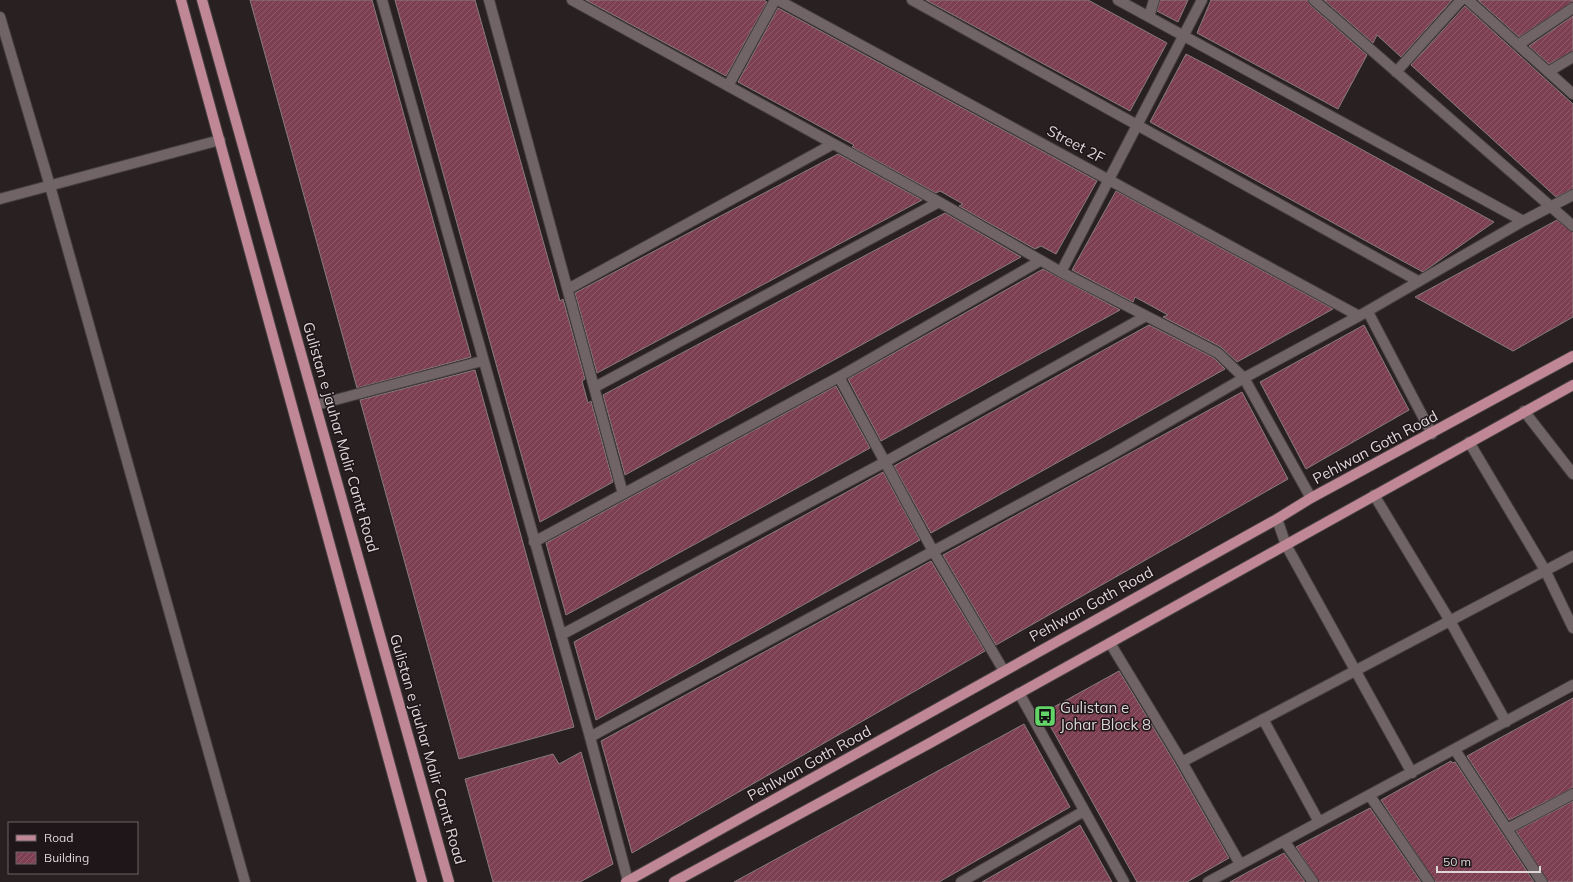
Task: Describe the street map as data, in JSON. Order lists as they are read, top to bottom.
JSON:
{
  "streets": {
    "main road": ["Gulistan e jauhar Malir Cantt Road", "Pehlwan Goth Road"],
    "street": ["Street 2F"]
  },
  "places": {
    "bus stop": ["Gulistan e Johar Block 8"]
  },
  "legend": ["Road", "Building"],
  "scale_bar": "50 m"
}
